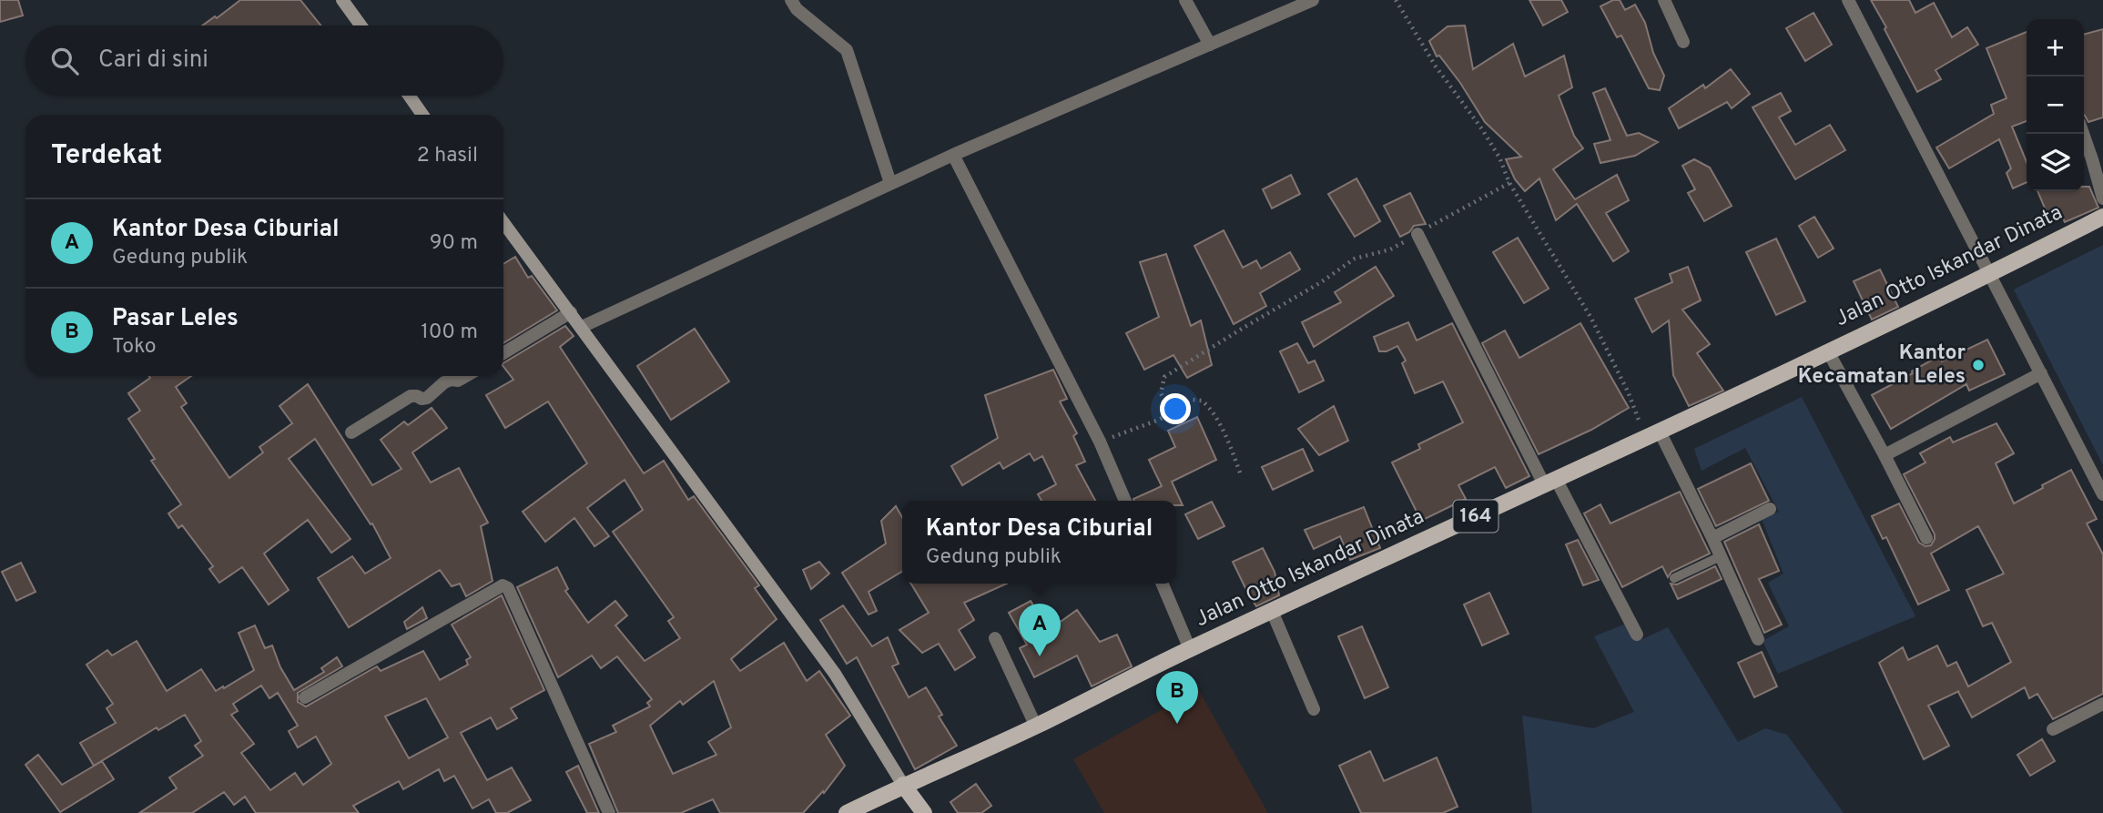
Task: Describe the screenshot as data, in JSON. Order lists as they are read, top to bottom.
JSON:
{
  "streets": {
    "main road": ["Jalan Otto Iskandar Dinata", "164"]
  },
  "places": ["Kantor Kecamatan Leles"],
  "page": {
    "map_buttons": ["+", "−"],
    "search": "Cari di sini",
    "heading": ["Terdekat", "2 hasil"],
    "list": [
      {
        "mark": "A",
        "name": "Kantor Desa Ciburial",
        "note": "Gedung publik",
        "value": "90 m"
      },
      {
        "mark": "B",
        "name": "Pasar Leles",
        "note": "Toko",
        "value": "100 m"
      }
    ],
    "popup": ["Kantor Desa Ciburial", "Gedung publik"],
    "pins": ["A", "B"]
  }
}
